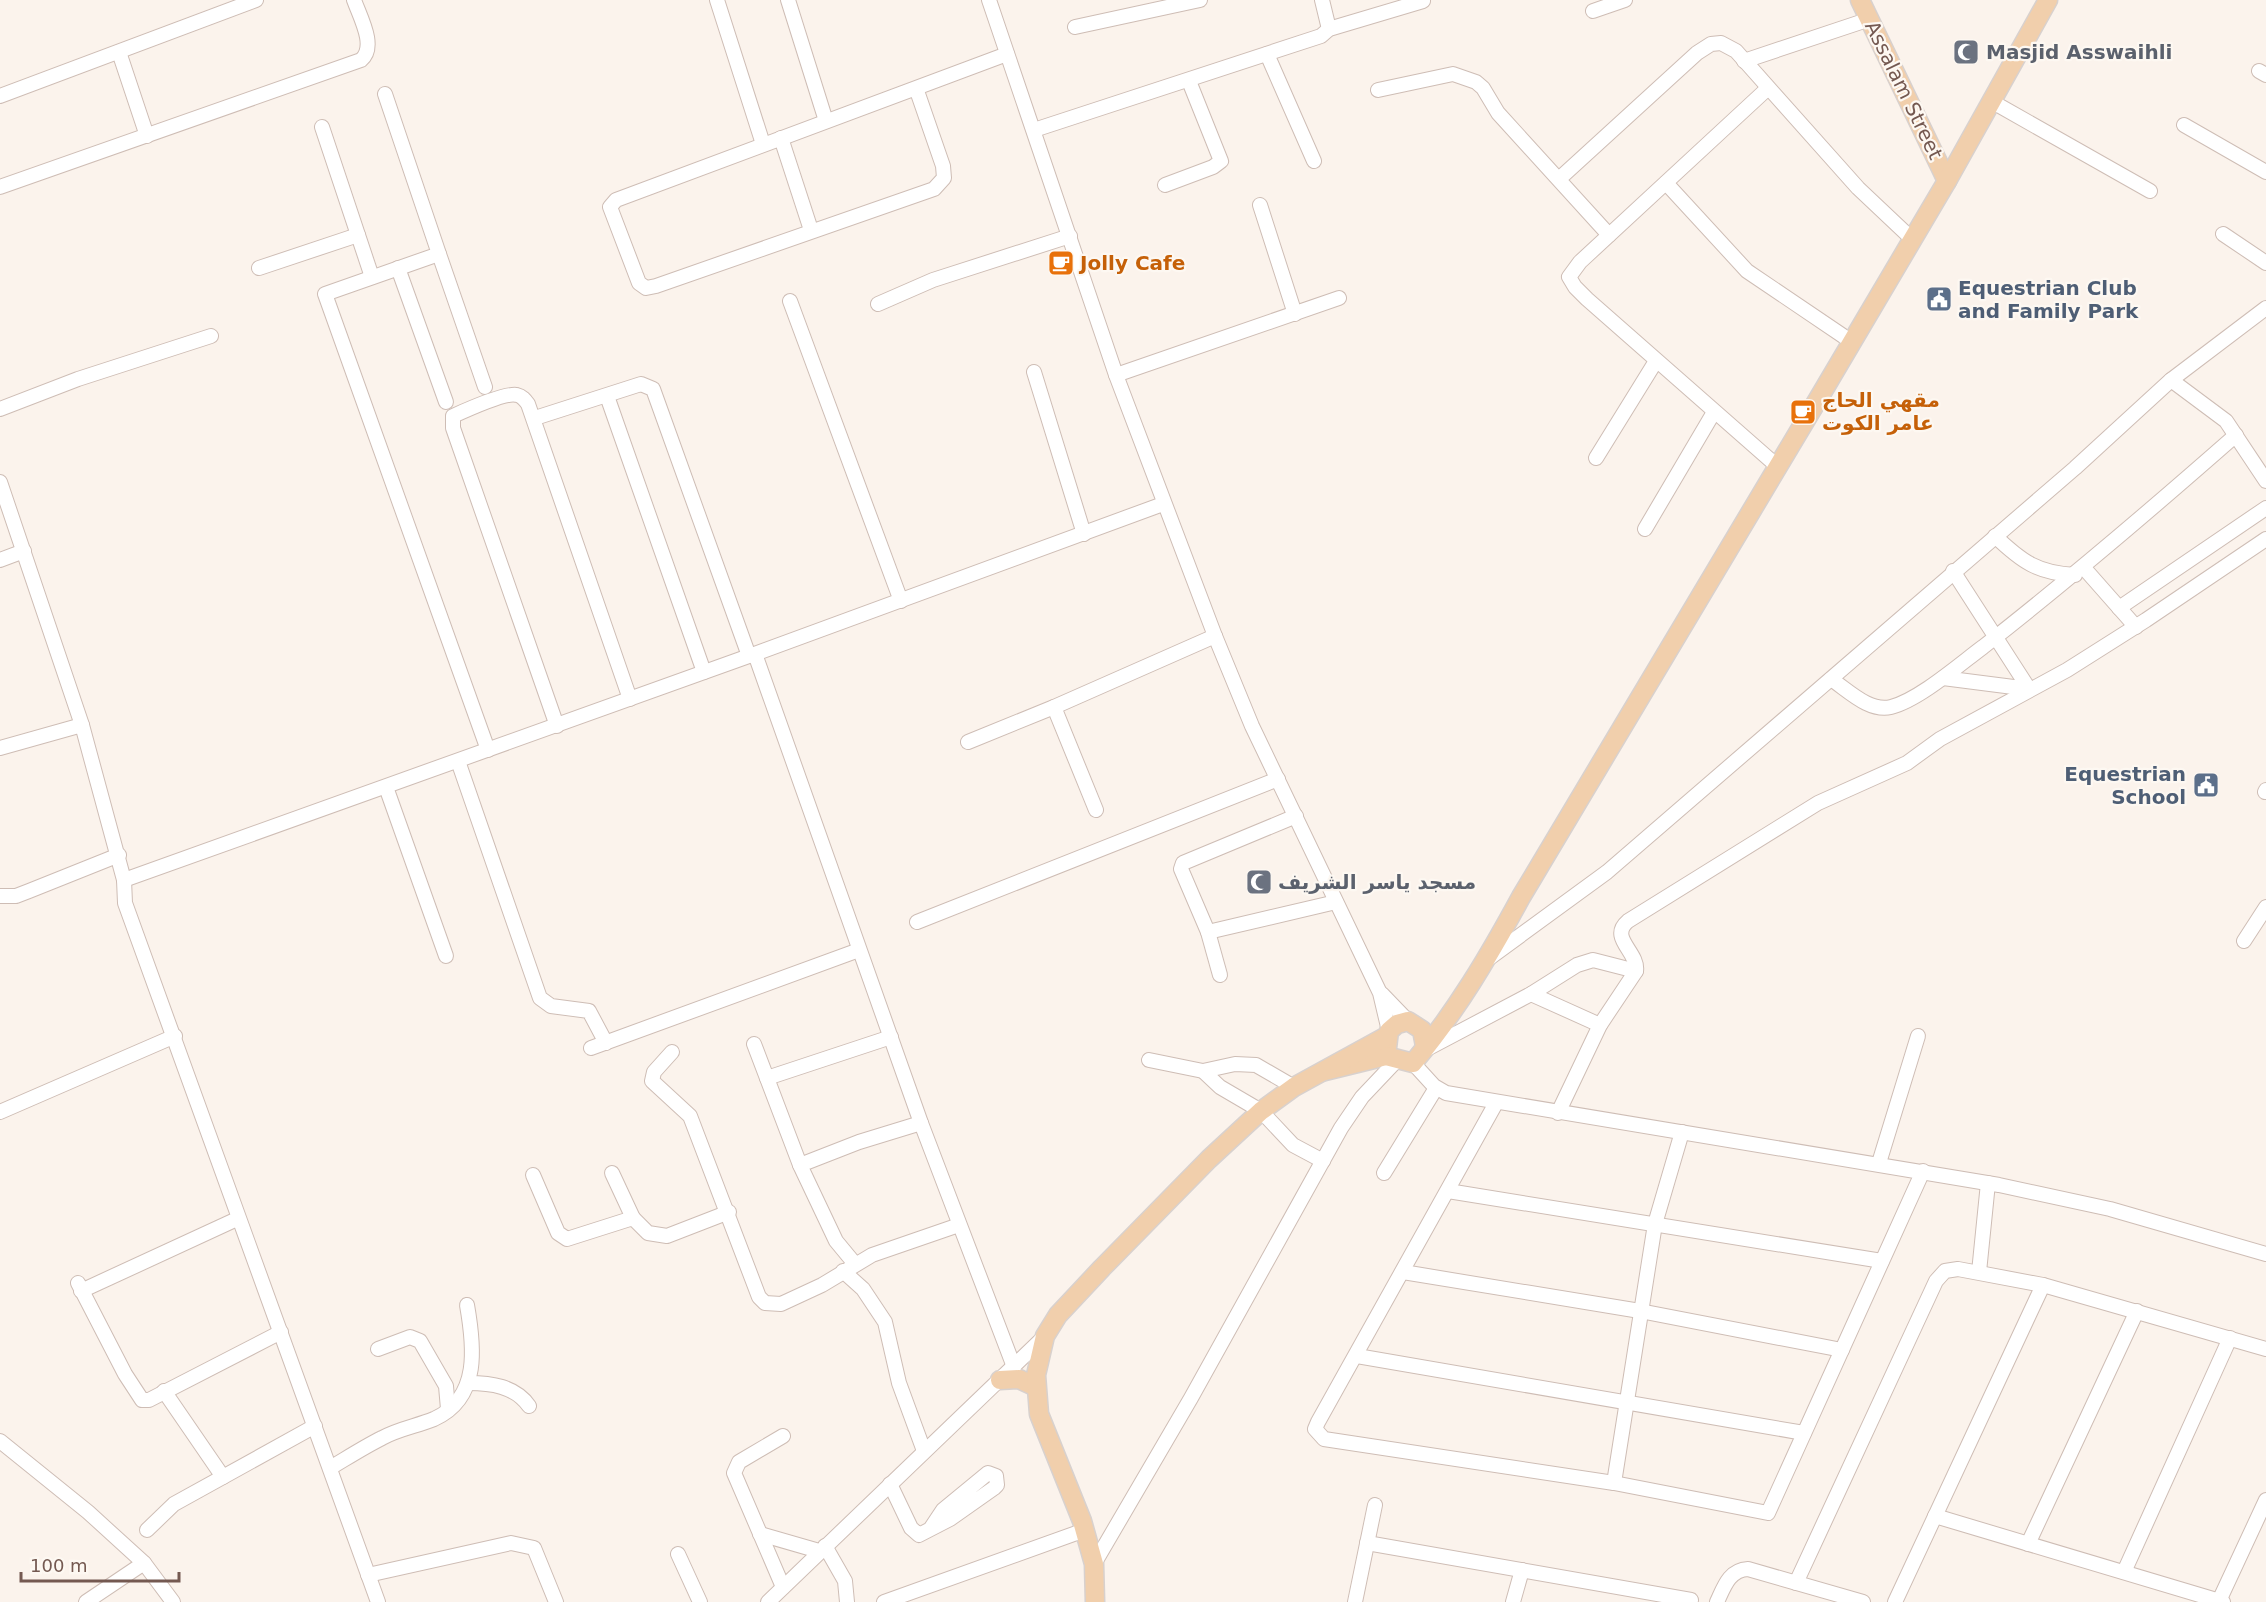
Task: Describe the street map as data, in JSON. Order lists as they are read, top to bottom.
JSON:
{
  "streets": {
    "main road": ["Assalam Street"]
  },
  "places": {
    "mosque": ["Masjid Asswaihli", "مسجد ياسر الشريف"],
    "cafe": ["Jolly Cafe", "مقهي الحاج عامر الكوت"],
    "public building": ["Equestrian Club and Family Park", "Equestrian School"]
  },
  "scale_bar": "100 m"
}
